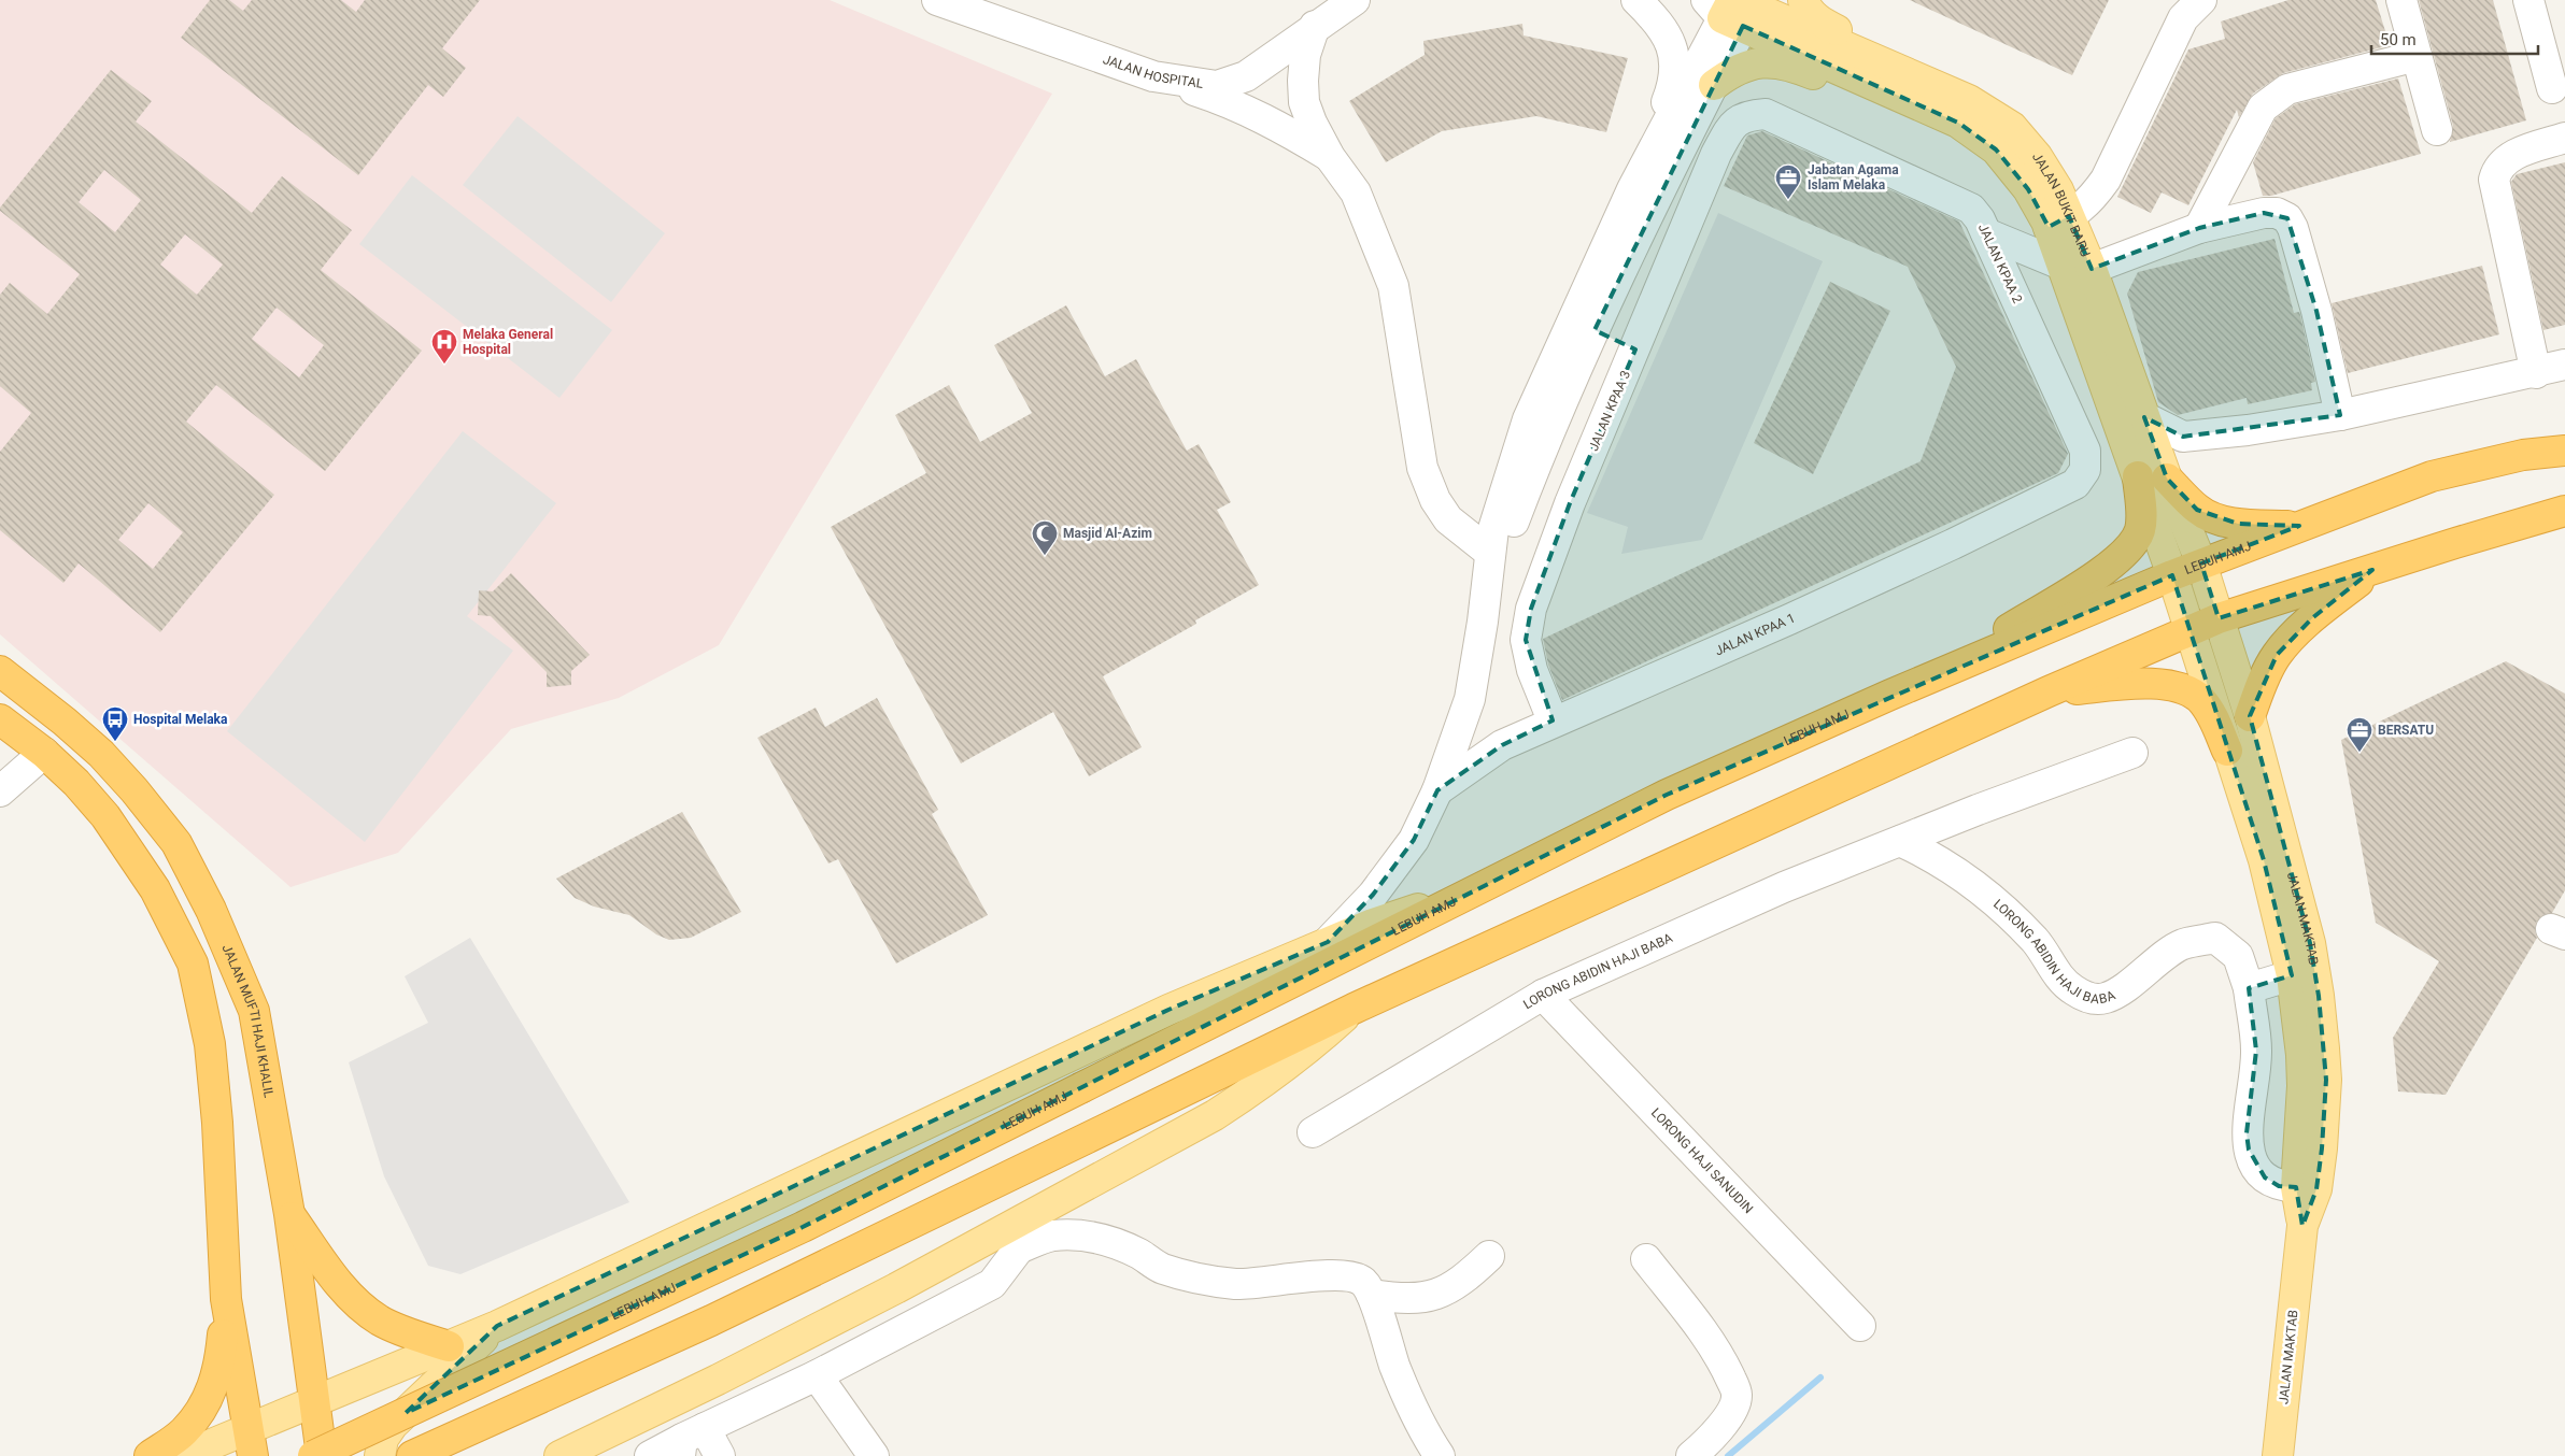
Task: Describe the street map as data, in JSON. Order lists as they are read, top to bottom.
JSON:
{
  "streets": {
    "highway": ["LEBUH AMJ", "JALAN MUFTI HAJI KHALIL"],
    "main road": ["JALAN BUKIT BARU", "JALAN MAKTAB"],
    "street": [
      "JALAN HOSPITAL",
      "JALAN KPAA 2",
      "JALAN KPAA 3",
      "JALAN KPAA 1",
      "LORONG ABIDIN HAJI BABA",
      "LORONG HAJI SANUDIN"
    ]
  },
  "crossings": [
    ["JALAN BUKIT BARU", "LEBUH AMJ"],
    ["JALAN BUKIT BARU", "JALAN MAKTAB"],
    ["JALAN KPAA 2", "JALAN KPAA 3"],
    ["JALAN KPAA 2", "JALAN KPAA 1"],
    ["JALAN KPAA 3", "JALAN KPAA 1"],
    ["JALAN MAKTAB", "LORONG ABIDIN HAJI BABA"],
    ["LORONG ABIDIN HAJI BABA", "LORONG HAJI SANUDIN"]
  ],
  "places": {
    "office": ["Jabatan Agama Islam Melaka", "BERSATU"],
    "hospital": ["Melaka General Hospital"],
    "mosque": ["Masjid Al-Azim"],
    "bus stop": ["Hospital Melaka"]
  },
  "scale_bar": "50 m"
}
